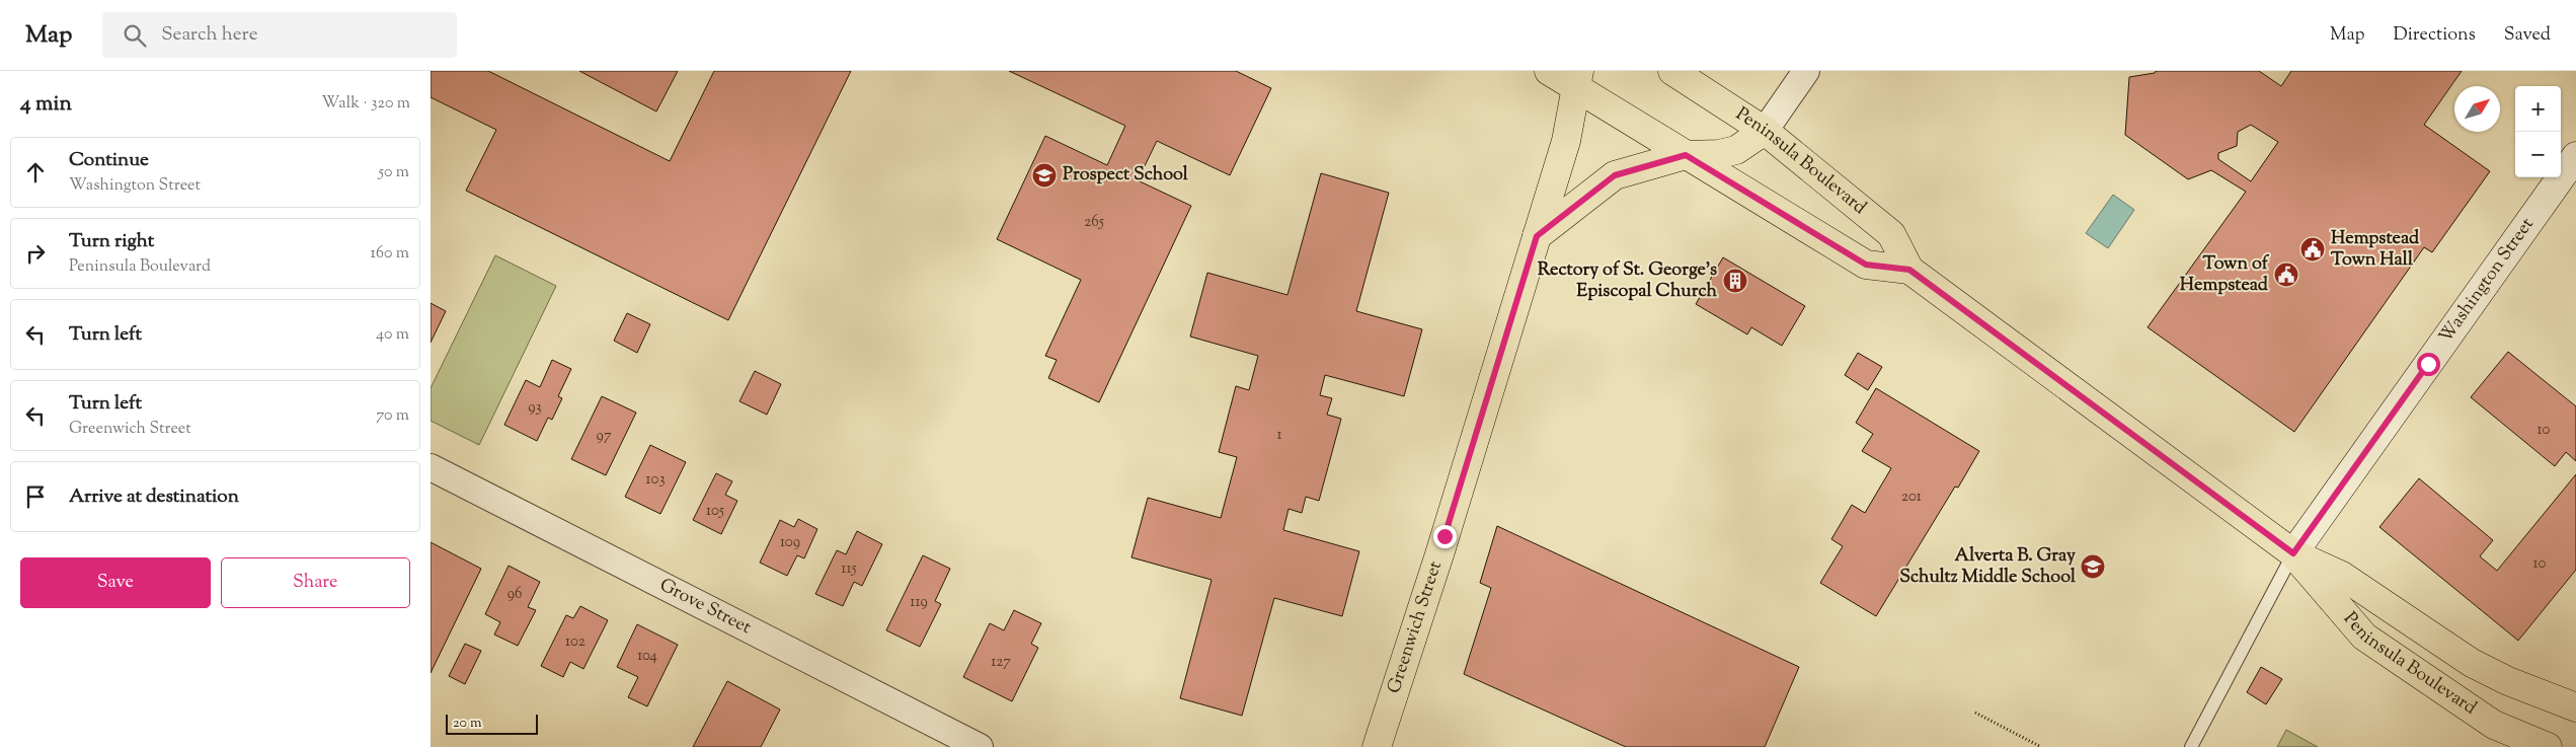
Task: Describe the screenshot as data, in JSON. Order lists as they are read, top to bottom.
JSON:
{
  "streets": {
    "main road": ["Peninsula Boulevard", "Washington Street", "Greenwich Street"],
    "street": ["Grove Street"]
  },
  "crossings": [
    ["Peninsula Boulevard", "Washington Street"],
    ["Peninsula Boulevard", "Greenwich Street"]
  ],
  "places": {
    "school or university": ["Prospect School", "Alverta B. Gray Schultz Middle School"],
    "public building": ["Hempstead Town Hall", "Town of Hempstead"],
    "building": ["Rectory of St. George's Episcopal Church"]
  },
  "house_numbers": [
    "265",
    "93",
    "10",
    "1",
    "97",
    "103",
    "201",
    "105",
    "109",
    "10",
    "115",
    "96",
    "119",
    "102",
    "104",
    "127"
  ],
  "scale_bar": "20 m",
  "north": "top right",
  "page": {
    "header": "Map",
    "search": "Search here",
    "nav": ["Map", "Directions", "Saved"],
    "heading": ["4 min", "Walk · 320 m"],
    "map_buttons": ["+", "−"],
    "list": [
      ["Continue", "Washington Street", "50 m"],
      ["Turn right", "Peninsula Boulevard", "160 m"],
      ["Turn left", "40 m"],
      ["Turn left", "Greenwich Street", "70 m"],
      "Arrive at destination"
    ],
    "buttons": ["Save", "Share"],
    "scale": "20 m"
  }
}
